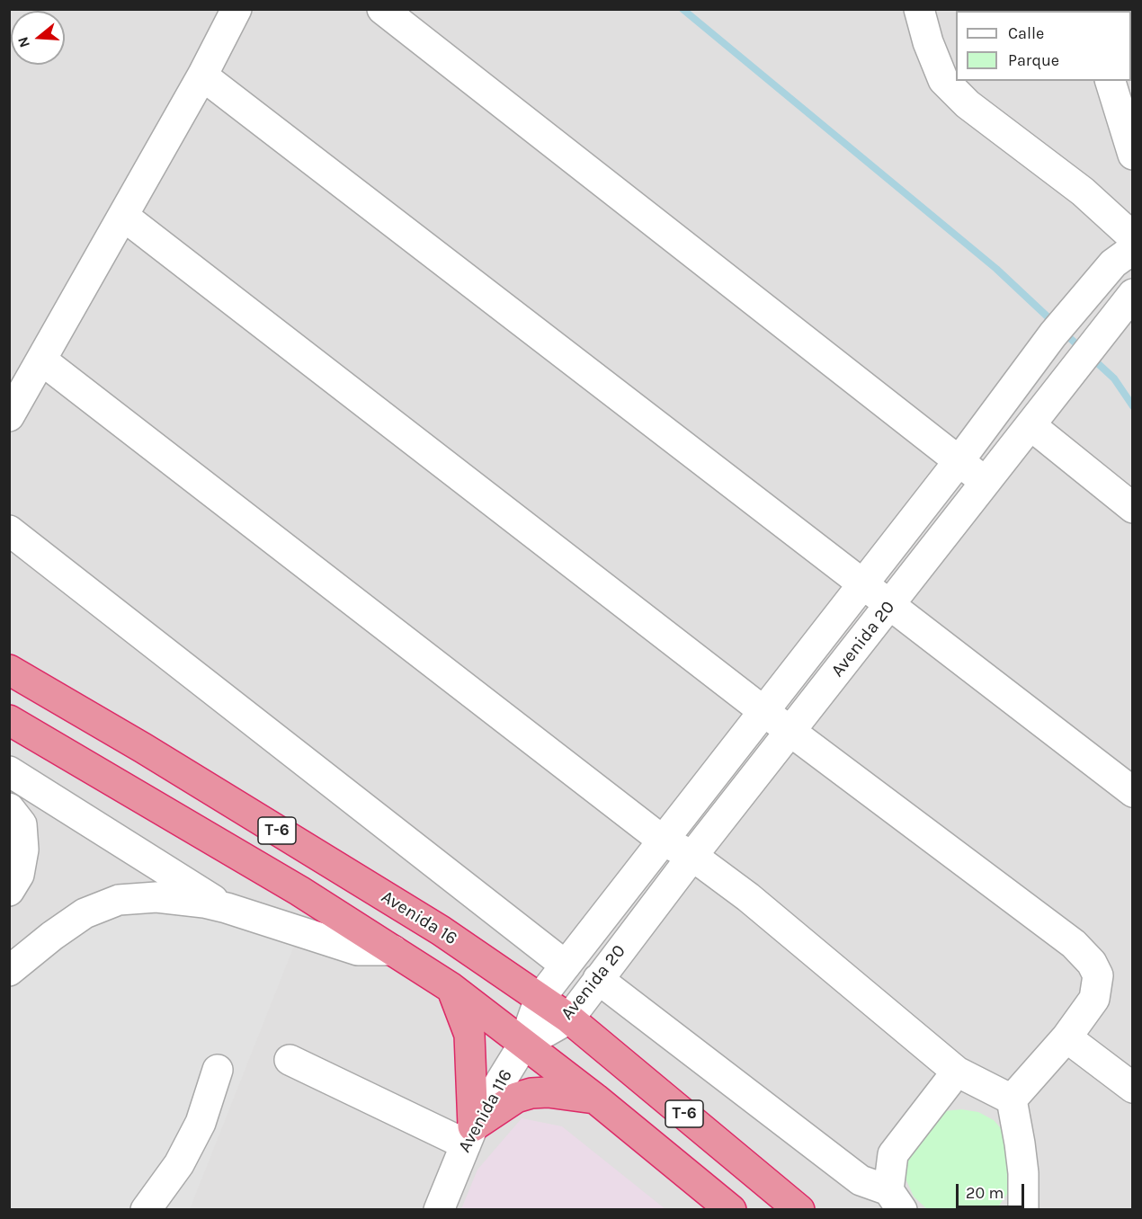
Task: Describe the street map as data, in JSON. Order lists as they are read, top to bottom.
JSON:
{
  "streets": {
    "highway": ["T-6", "Avenida 16"],
    "street": ["Avenida 20", "Avenida 116"]
  },
  "crossings": [
    ["Avenida 20", "T-6"],
    ["Avenida 20", "Avenida 16"],
    ["Avenida 20", "Avenida 116"],
    ["T-6", "Avenida 116"]
  ],
  "legend": ["Calle", "Parque"],
  "scale_bar": "20 m",
  "north": "left"
}
